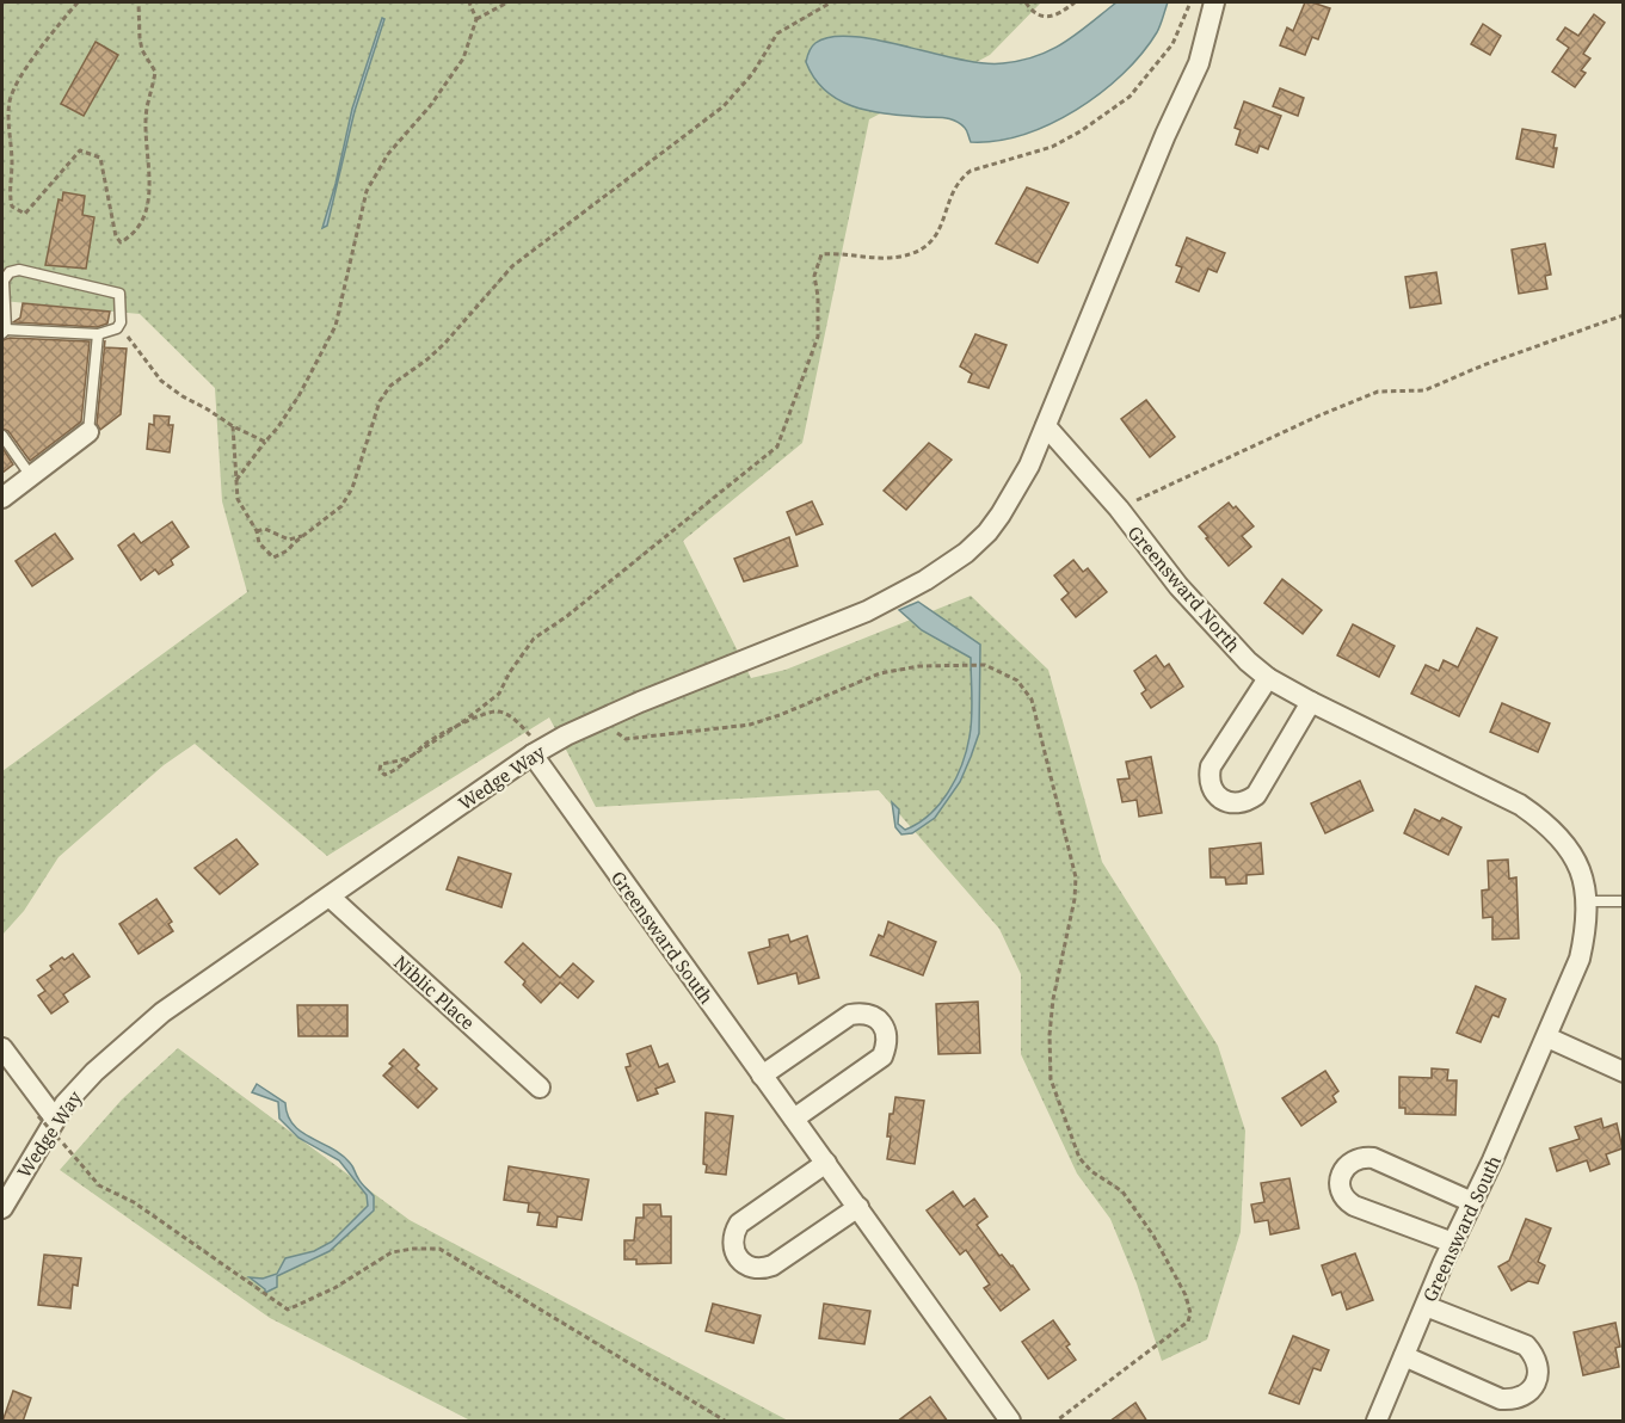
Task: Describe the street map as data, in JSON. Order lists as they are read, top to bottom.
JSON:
{
  "streets": {
    "street": [
      "Greensward North",
      "Wedge Way",
      "Greensward South",
      "Niblic Place"
    ]
  },
  "crossings": [
    ["Greensward North", "Wedge Way"],
    ["Greensward North", "Greensward South"],
    ["Wedge Way", "Greensward South"],
    ["Wedge Way", "Niblic Place"]
  ]
}
